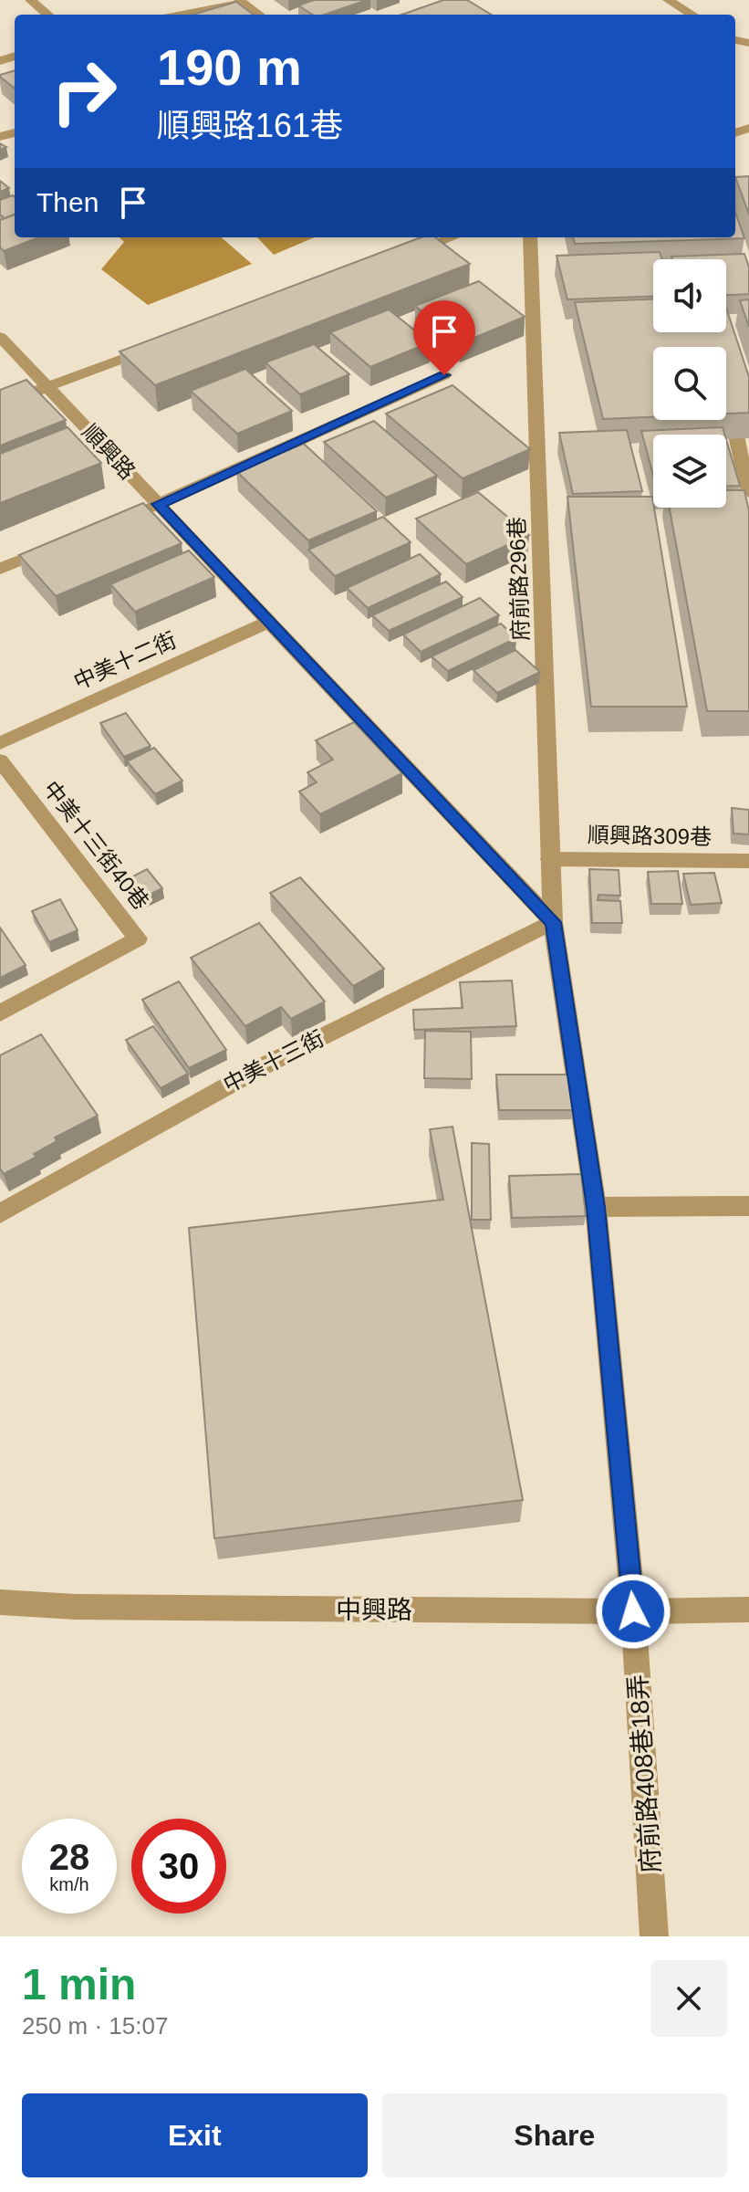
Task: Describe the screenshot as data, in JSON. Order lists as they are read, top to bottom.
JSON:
{
  "streets": {
    "street": [
      "順興路",
      "府前路296巷",
      "中美十二街",
      "順興路309巷",
      "中美十三街40巷",
      "中美十三街",
      "中興路",
      "府前路408巷18弄"
    ]
  },
  "crossings": [
    ["順興路", "府前路296巷"],
    ["順興路", "中美十二街"],
    ["順興路", "中美十三街"],
    ["府前路296巷", "順興路309巷"],
    ["府前路296巷", "中美十三街"],
    ["中興路", "府前路408巷18弄"]
  ],
  "page": {
    "turn": ["190 m", "順興路161巷"],
    "then": "Then",
    "speed": "28 km/h",
    "limit": "30",
    "heading": ["1 min", "250 m · 15:07"],
    "buttons": ["Exit", "Share"]
  }
}
